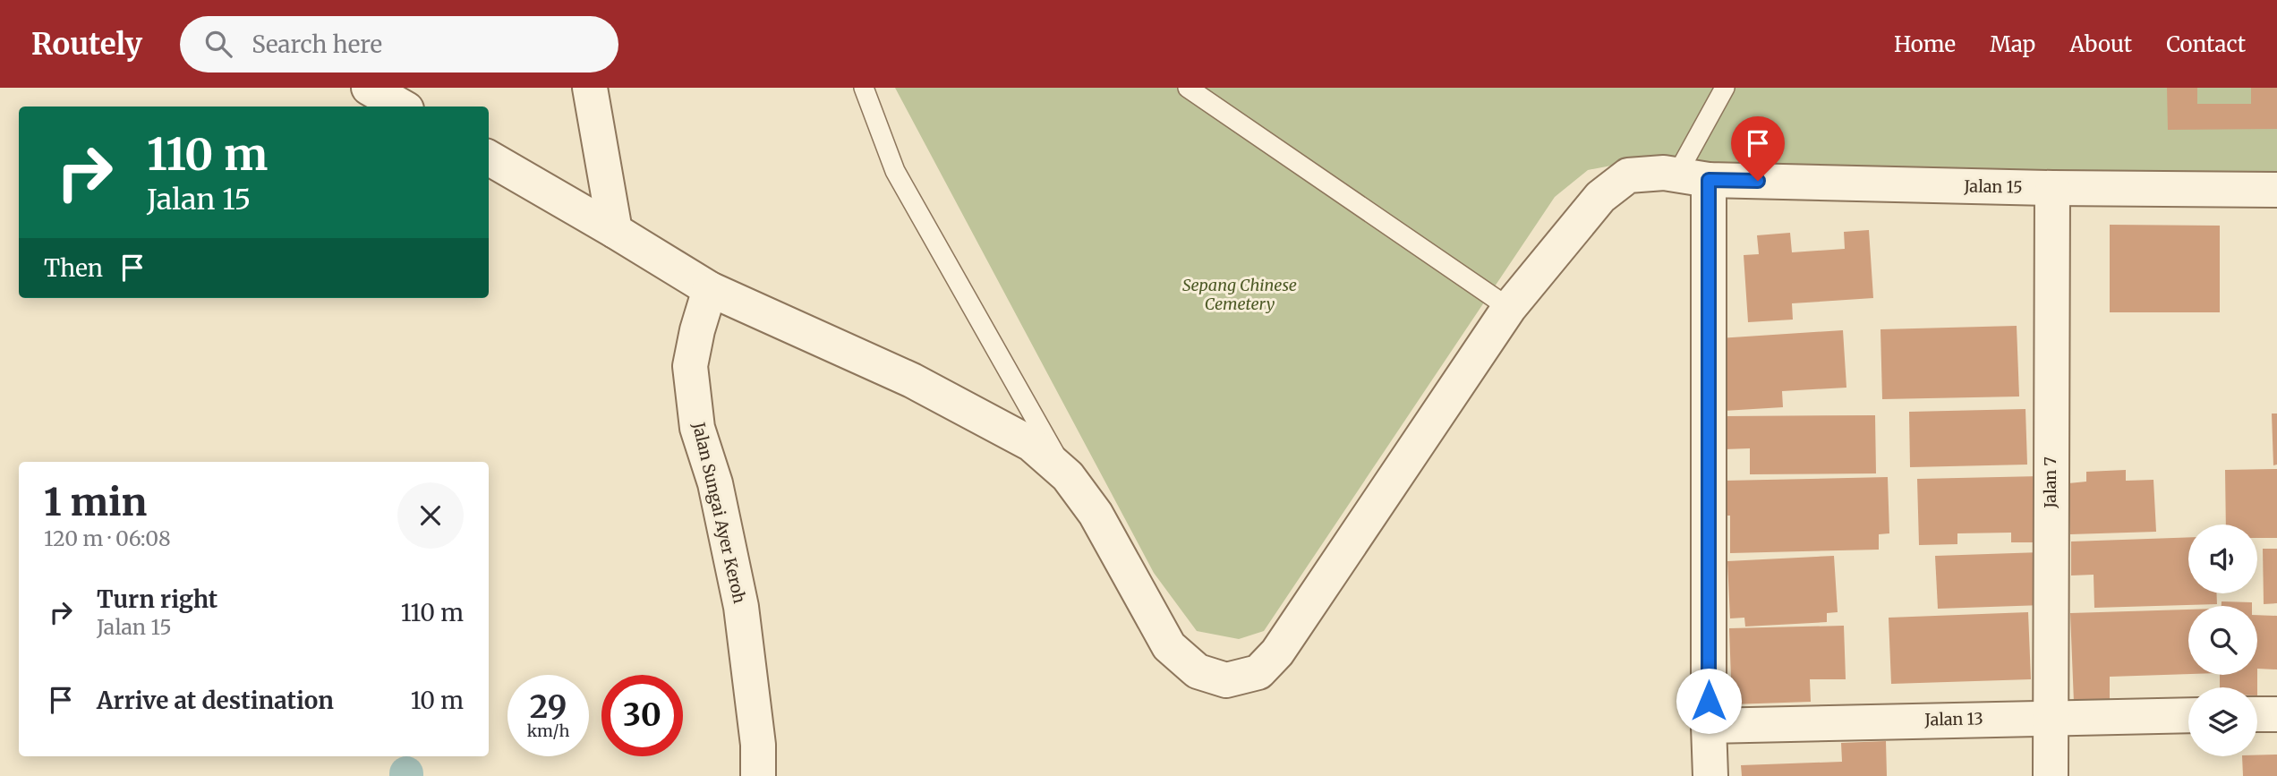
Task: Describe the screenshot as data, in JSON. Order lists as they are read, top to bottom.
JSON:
{
  "streets": {
    "street": [
      "Jalan 15",
      "Jalan 7",
      "Jalan Sungai Ayer Keroh",
      "Jalan 13"
    ]
  },
  "crossings": [
    ["Jalan 15", "Jalan 7"],
    ["Jalan 15", "Jalan Sungai Ayer Keroh"],
    ["Jalan 7", "Jalan 13"]
  ],
  "parks": ["Sepang Chinese Cemetery"],
  "page": {
    "header": "Routely",
    "search": "Search here",
    "nav": [
      "Home",
      "Map",
      "About",
      "Contact"
    ],
    "turn": ["110 m", "Jalan 15"],
    "then": "Then",
    "heading": ["1 min", "120 m · 06:08"],
    "list": [
      {
        "name": "Turn right",
        "note": "Jalan 15",
        "value": "110 m"
      },
      {
        "name": "Arrive at destination",
        "value": "10 m"
      }
    ],
    "speed": "29 km/h",
    "limit": "30"
  }
}
